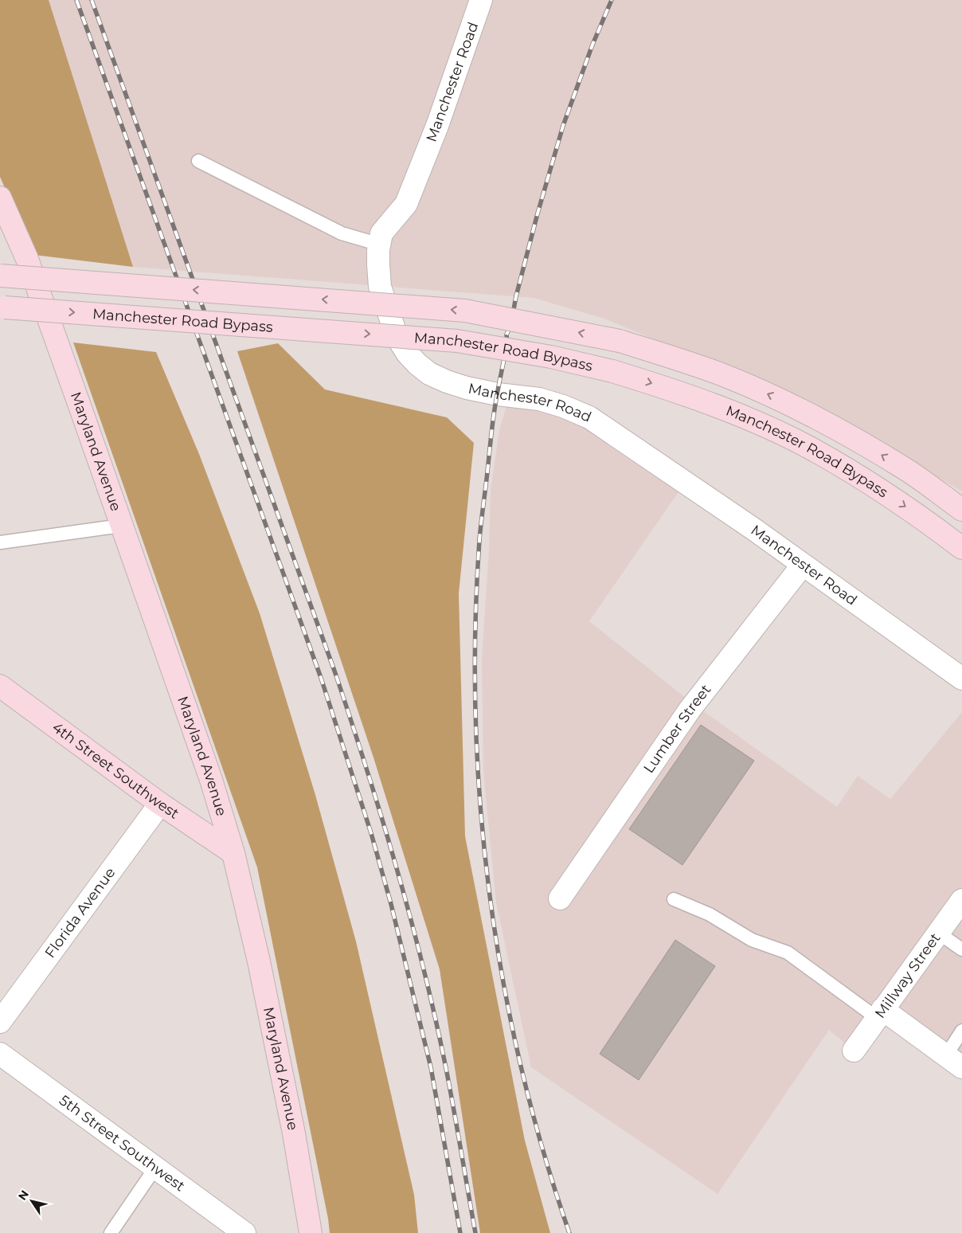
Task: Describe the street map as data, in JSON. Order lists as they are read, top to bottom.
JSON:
{
  "streets": {
    "main road": ["Manchester Road Bypass", "Maryland Avenue", "4th Street Southwest"],
    "street": [
      "Manchester Road",
      "Lumber Street",
      "Florida Avenue",
      "Millway Street",
      "5th Street Southwest"
    ]
  },
  "crossings": [
    ["Manchester Road", "Lumber Street"],
    ["Maryland Avenue", "4th Street Southwest"],
    ["4th Street Southwest", "Florida Avenue"]
  ],
  "north": "top left"
}
